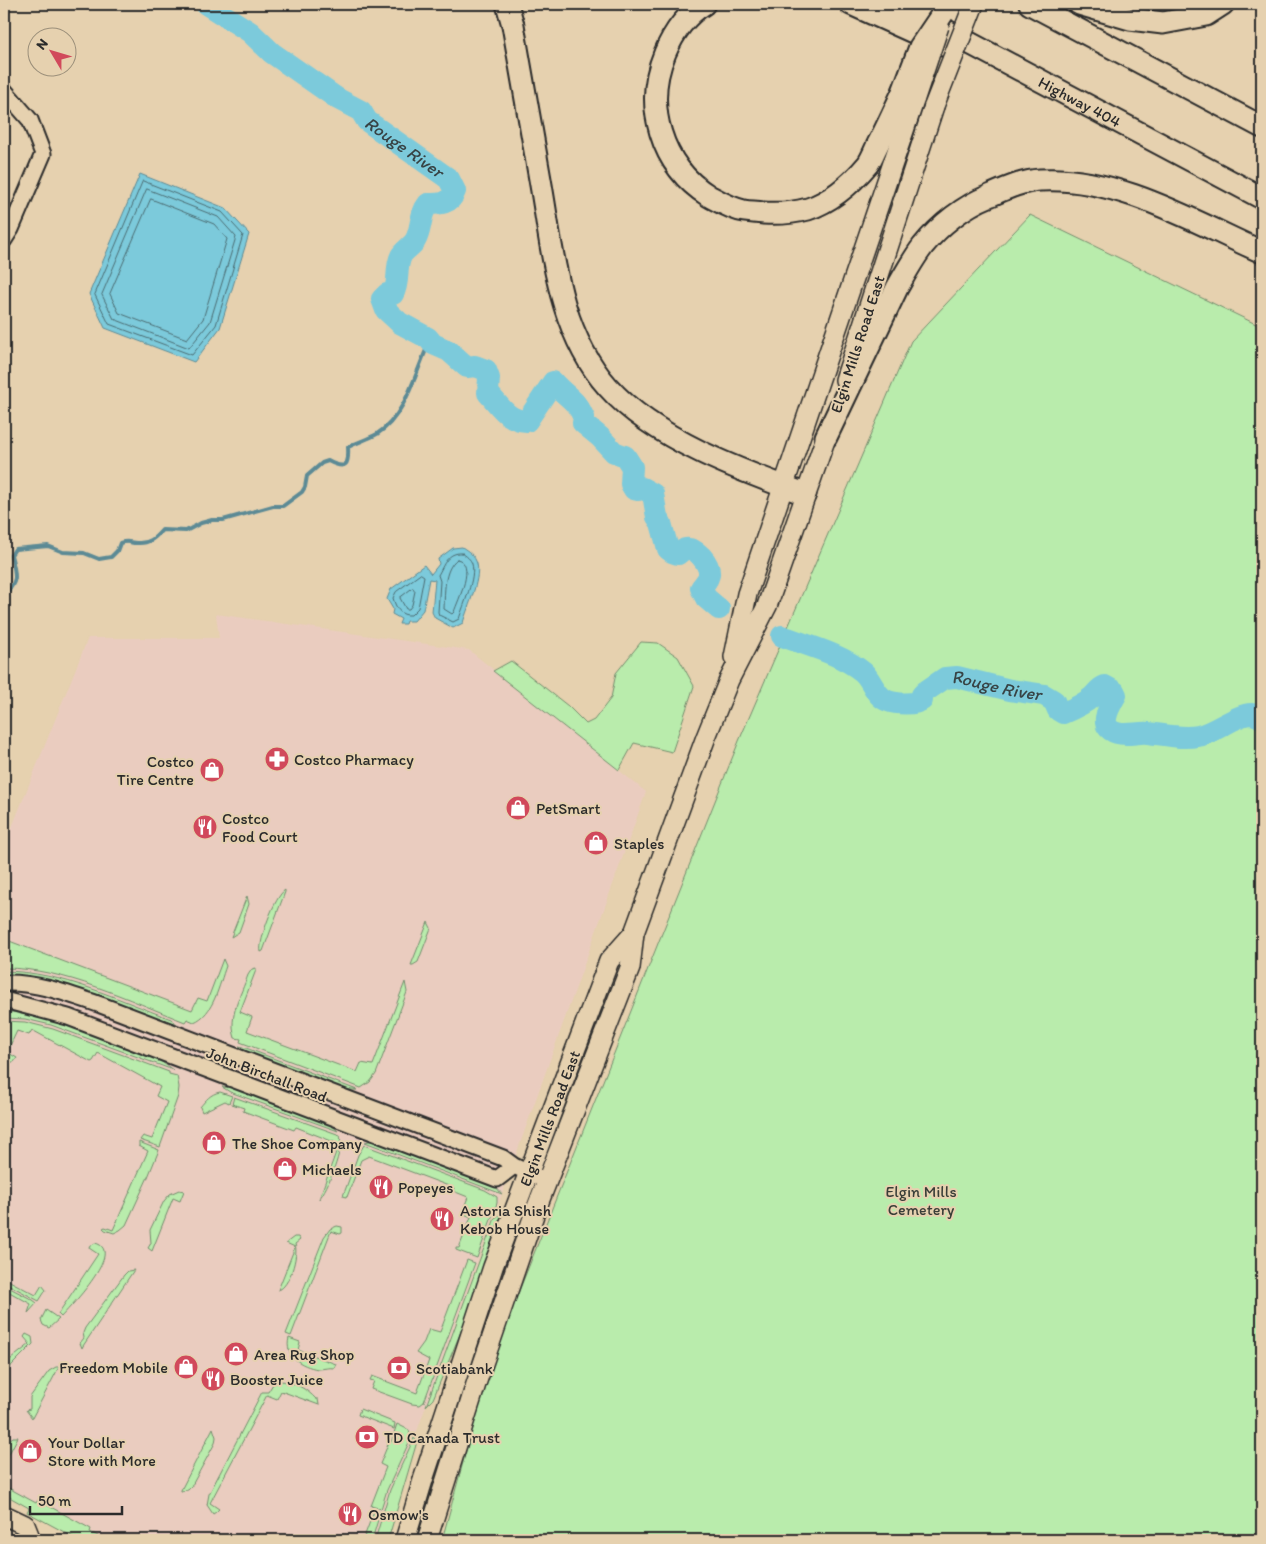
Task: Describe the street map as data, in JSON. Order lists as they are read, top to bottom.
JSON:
{
  "streets": {
    "highway": ["Highway 404"],
    "main road": ["Elgin Mills Road East"],
    "street": ["John Birchall Road"]
  },
  "crossings": [
    ["Elgin Mills Road East", "John Birchall Road"]
  ],
  "water": ["Rouge River"],
  "parks": ["Elgin Mills Cemetery"],
  "places": {
    "pharmacy": ["Costco Pharmacy"],
    "shop": [
      "Costco Tire Centre",
      "PetSmart",
      "Staples",
      "The Shoe Company",
      "Michaels",
      "Area Rug Shop",
      "Freedom Mobile",
      "Your Dollar Store with More"
    ],
    "restaurant": [
      "Costco Food Court",
      "Popeyes",
      "Astoria Shish Kebob House",
      "Booster Juice",
      "Osmow's"
    ],
    "bank": ["Scotiabank", "TD Canada Trust"]
  },
  "scale_bar": "50 m",
  "north": "top left"
}
